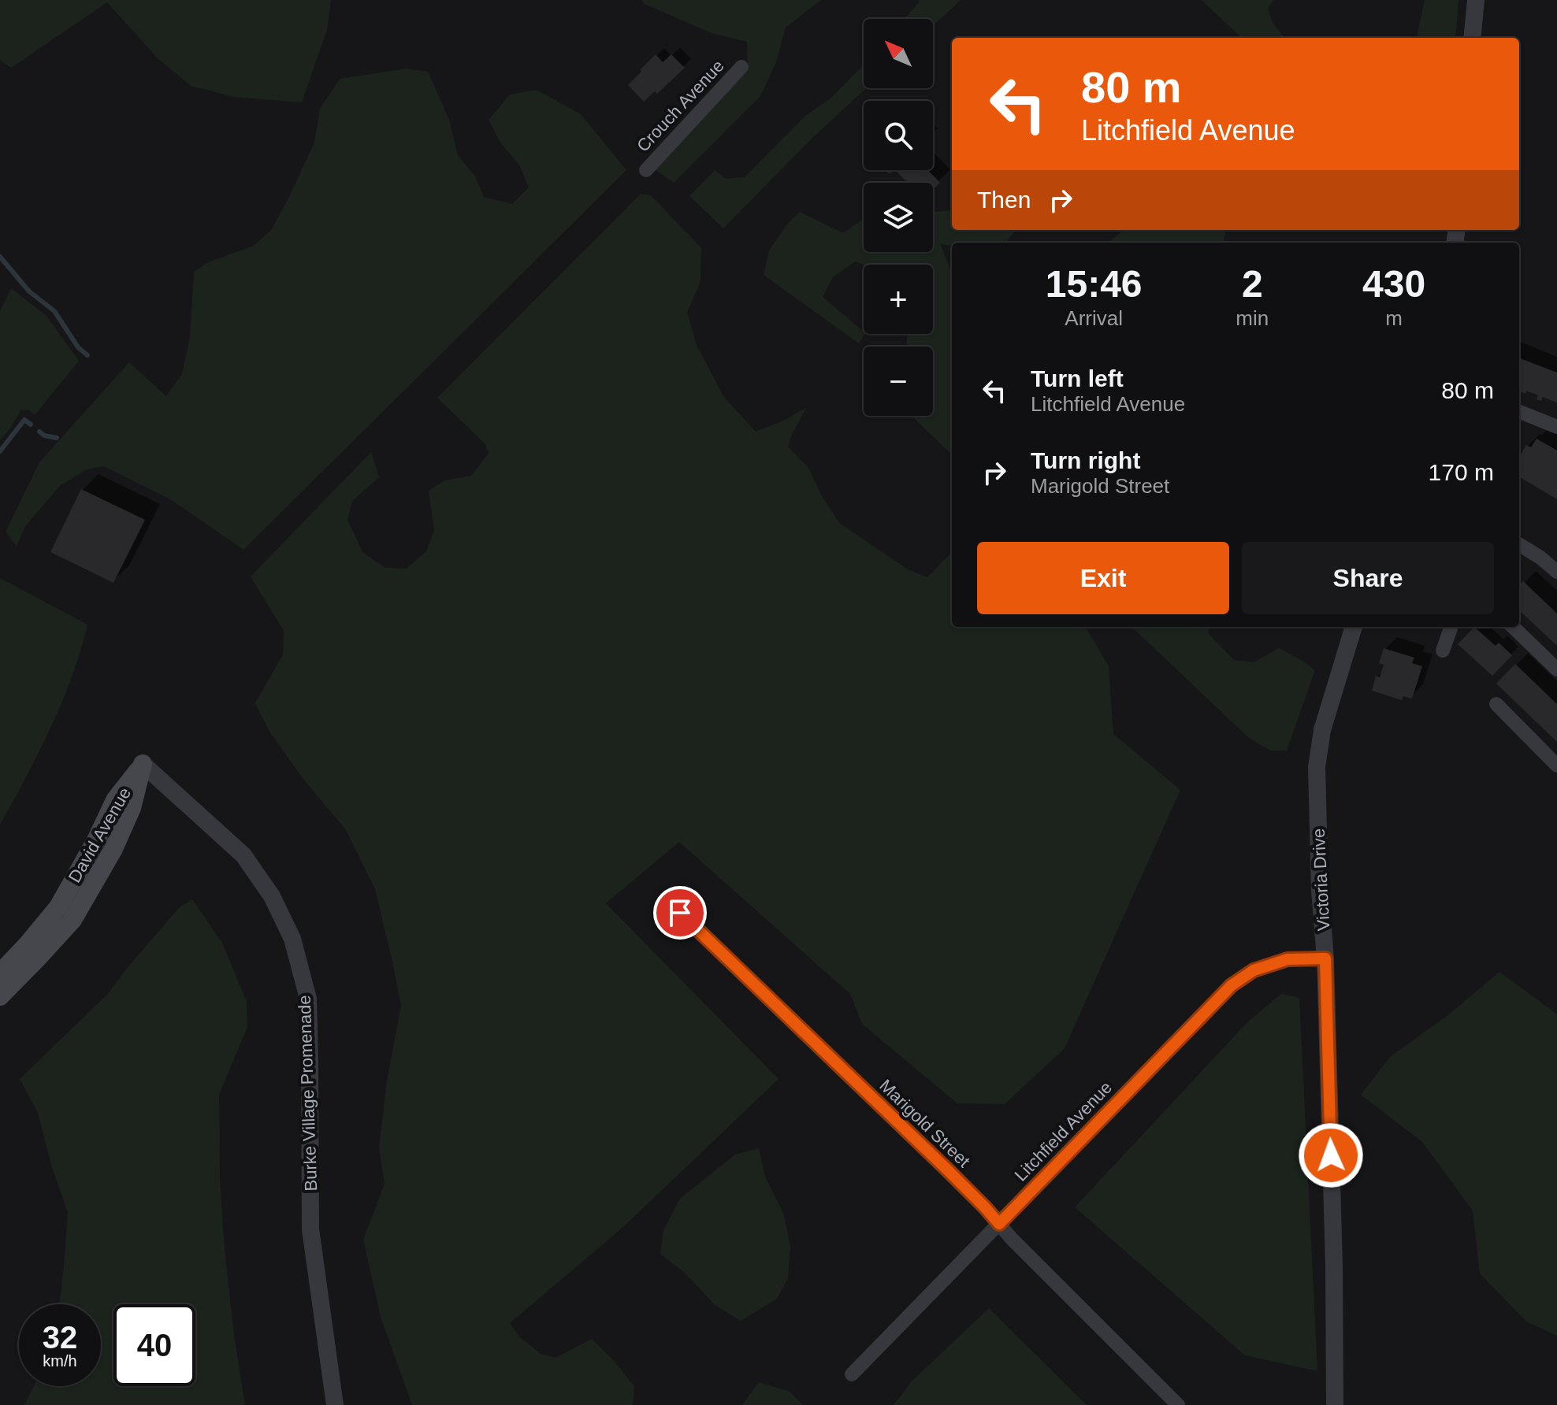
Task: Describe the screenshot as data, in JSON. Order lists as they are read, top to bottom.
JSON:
{
  "streets": {
    "main road": ["David Avenue"],
    "street": [
      "Crouch Avenue",
      "Victoria Drive",
      "Burke Village Promenade",
      "Marigold Street",
      "Litchfield Avenue"
    ]
  },
  "crossings": [
    ["David Avenue", "Burke Village Promenade"],
    ["Victoria Drive", "Litchfield Avenue"],
    ["Marigold Street", "Litchfield Avenue"]
  ],
  "north": "top left",
  "page": {
    "map_buttons": ["+", "−"],
    "turn": ["80 m", "Litchfield Avenue"],
    "then": "Then",
    "eta": [
      "15:46",
      "Arrival",
      "2",
      "min",
      "430",
      "m"
    ],
    "list": [
      {
        "name": "Turn left",
        "note": "Litchfield Avenue",
        "value": "80 m"
      },
      {
        "name": "Turn right",
        "note": "Marigold Street",
        "value": "170 m"
      }
    ],
    "buttons": ["Exit", "Share"],
    "speed": "32 km/h",
    "limit": "40"
  }
}
